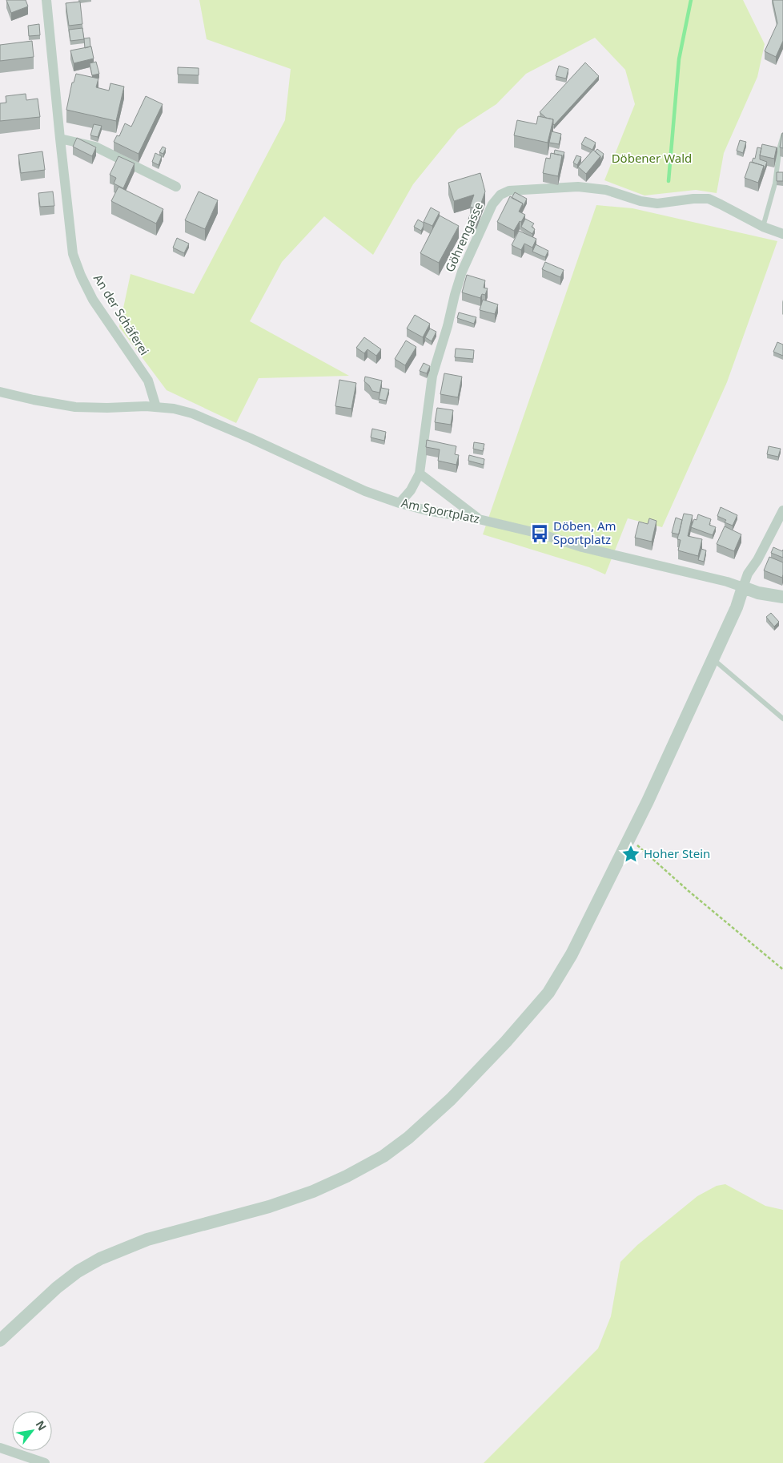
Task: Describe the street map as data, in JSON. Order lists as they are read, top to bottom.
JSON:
{
  "streets": {
    "street": ["Göhrengasse", "An der Schäferei", "Am Sportplatz"]
  },
  "crossings": [
    ["Göhrengasse", "Am Sportplatz"],
    ["An der Schäferei", "Am Sportplatz"]
  ],
  "parks": ["Döbener Wald"],
  "places": {
    "bus stop": ["Döben, Am Sportplatz"],
    "place": ["Hoher Stein"]
  },
  "north": "top right"
}
